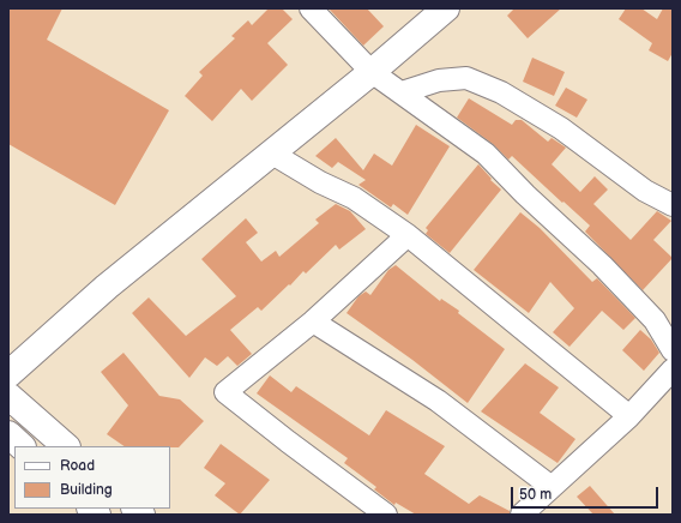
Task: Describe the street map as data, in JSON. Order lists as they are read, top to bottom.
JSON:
{
  "legend": ["Road", "Building"],
  "scale_bar": "50 m"
}
